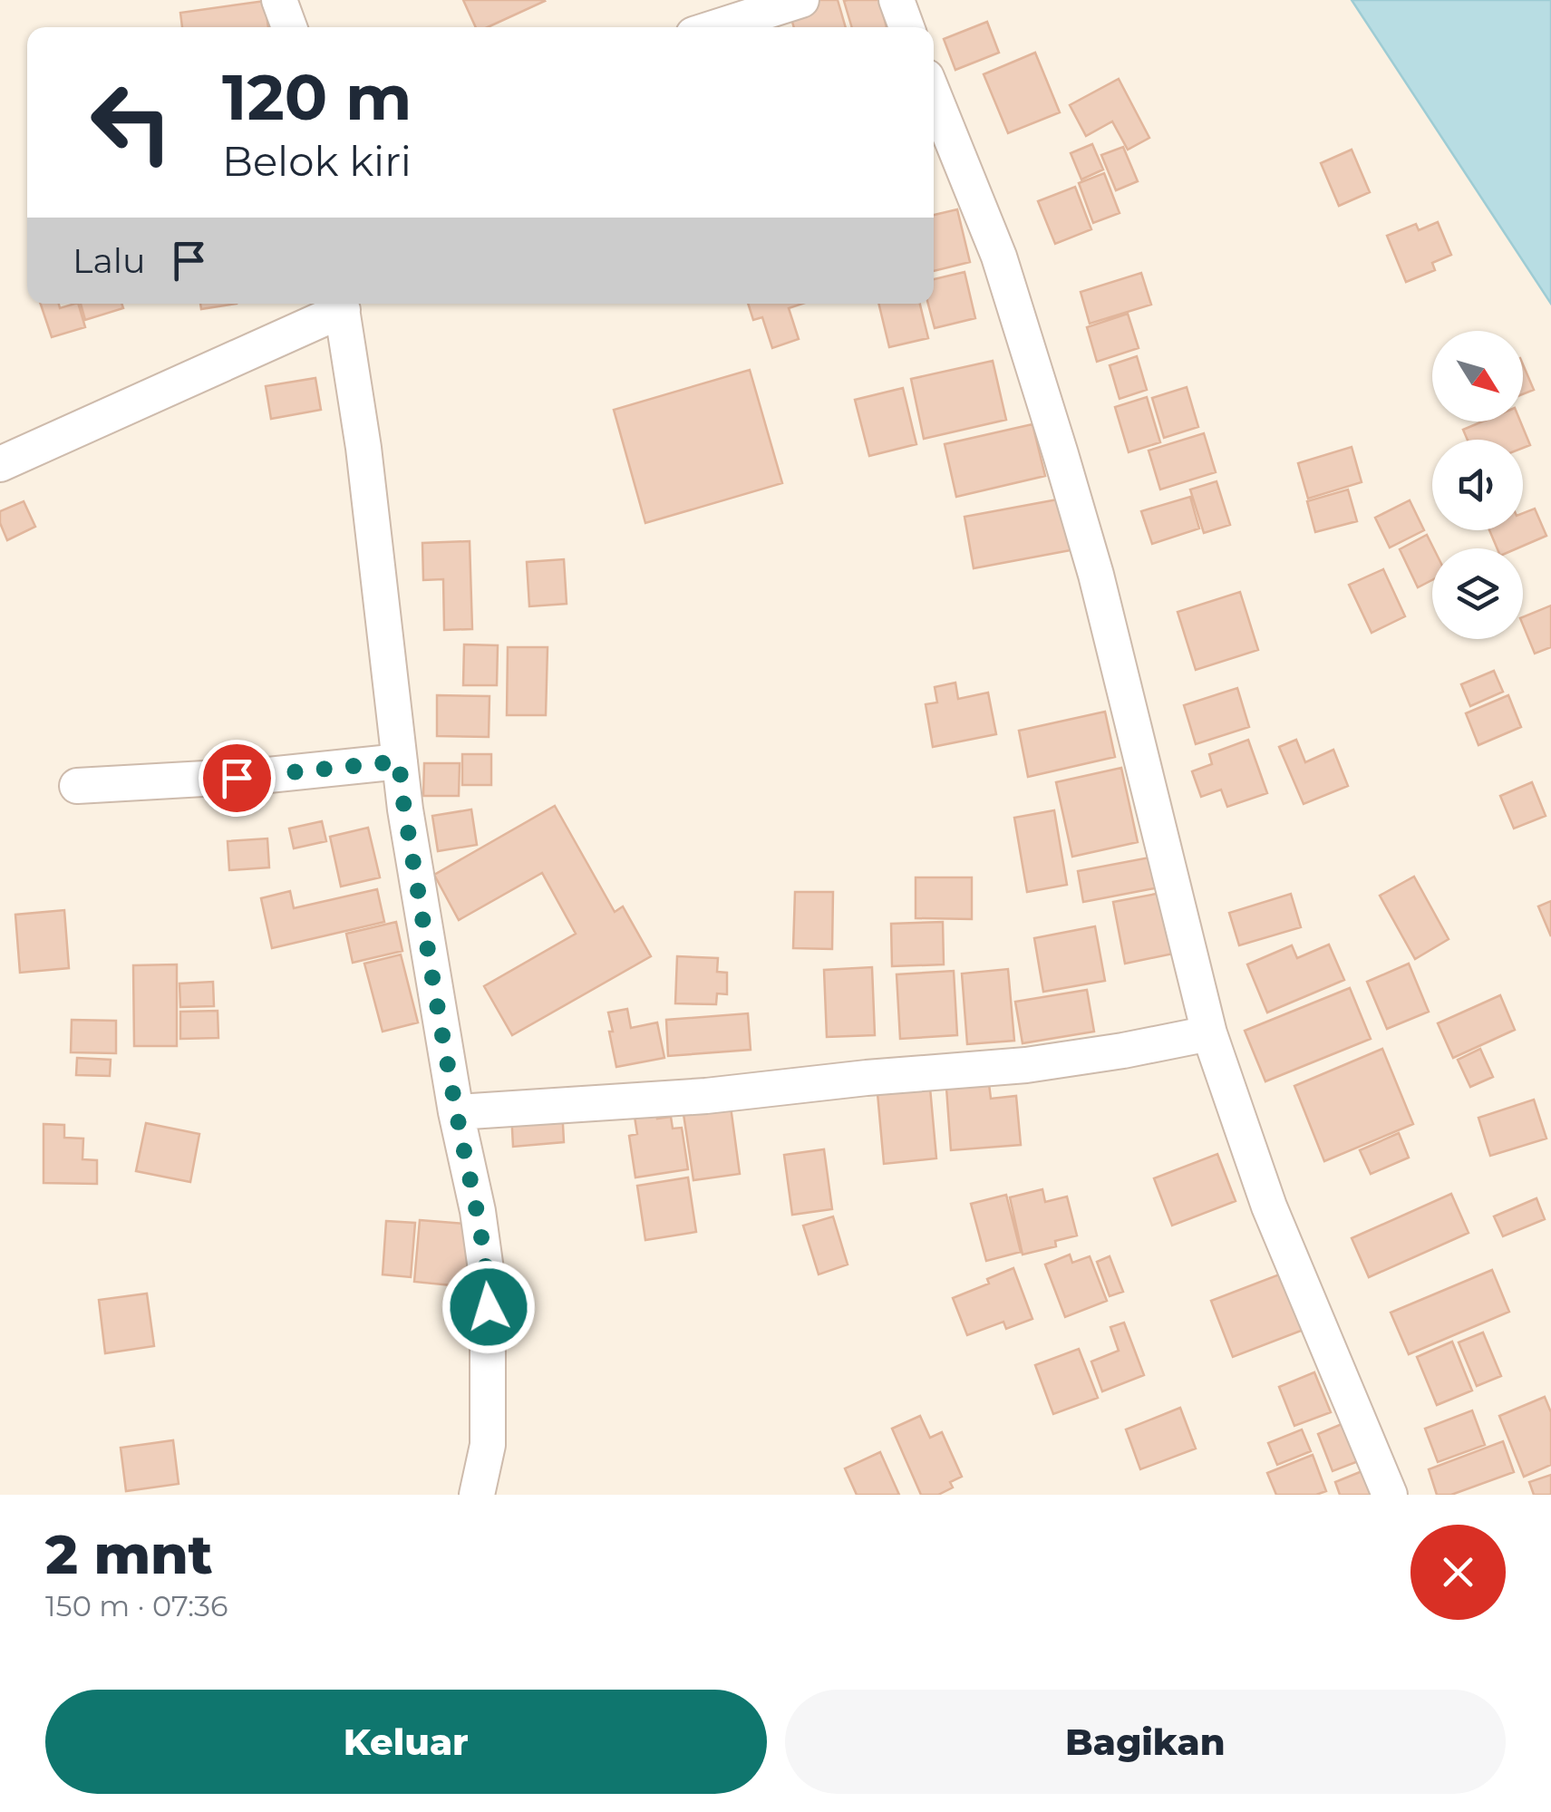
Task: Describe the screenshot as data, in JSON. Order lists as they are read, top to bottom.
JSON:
{
  "north": "bottom right",
  "page": {
    "turn": ["120 m", "Belok kiri"],
    "then": "Lalu",
    "heading": ["2 mnt", "150 m · 07:36"],
    "buttons": ["Keluar", "Bagikan"]
  }
}
